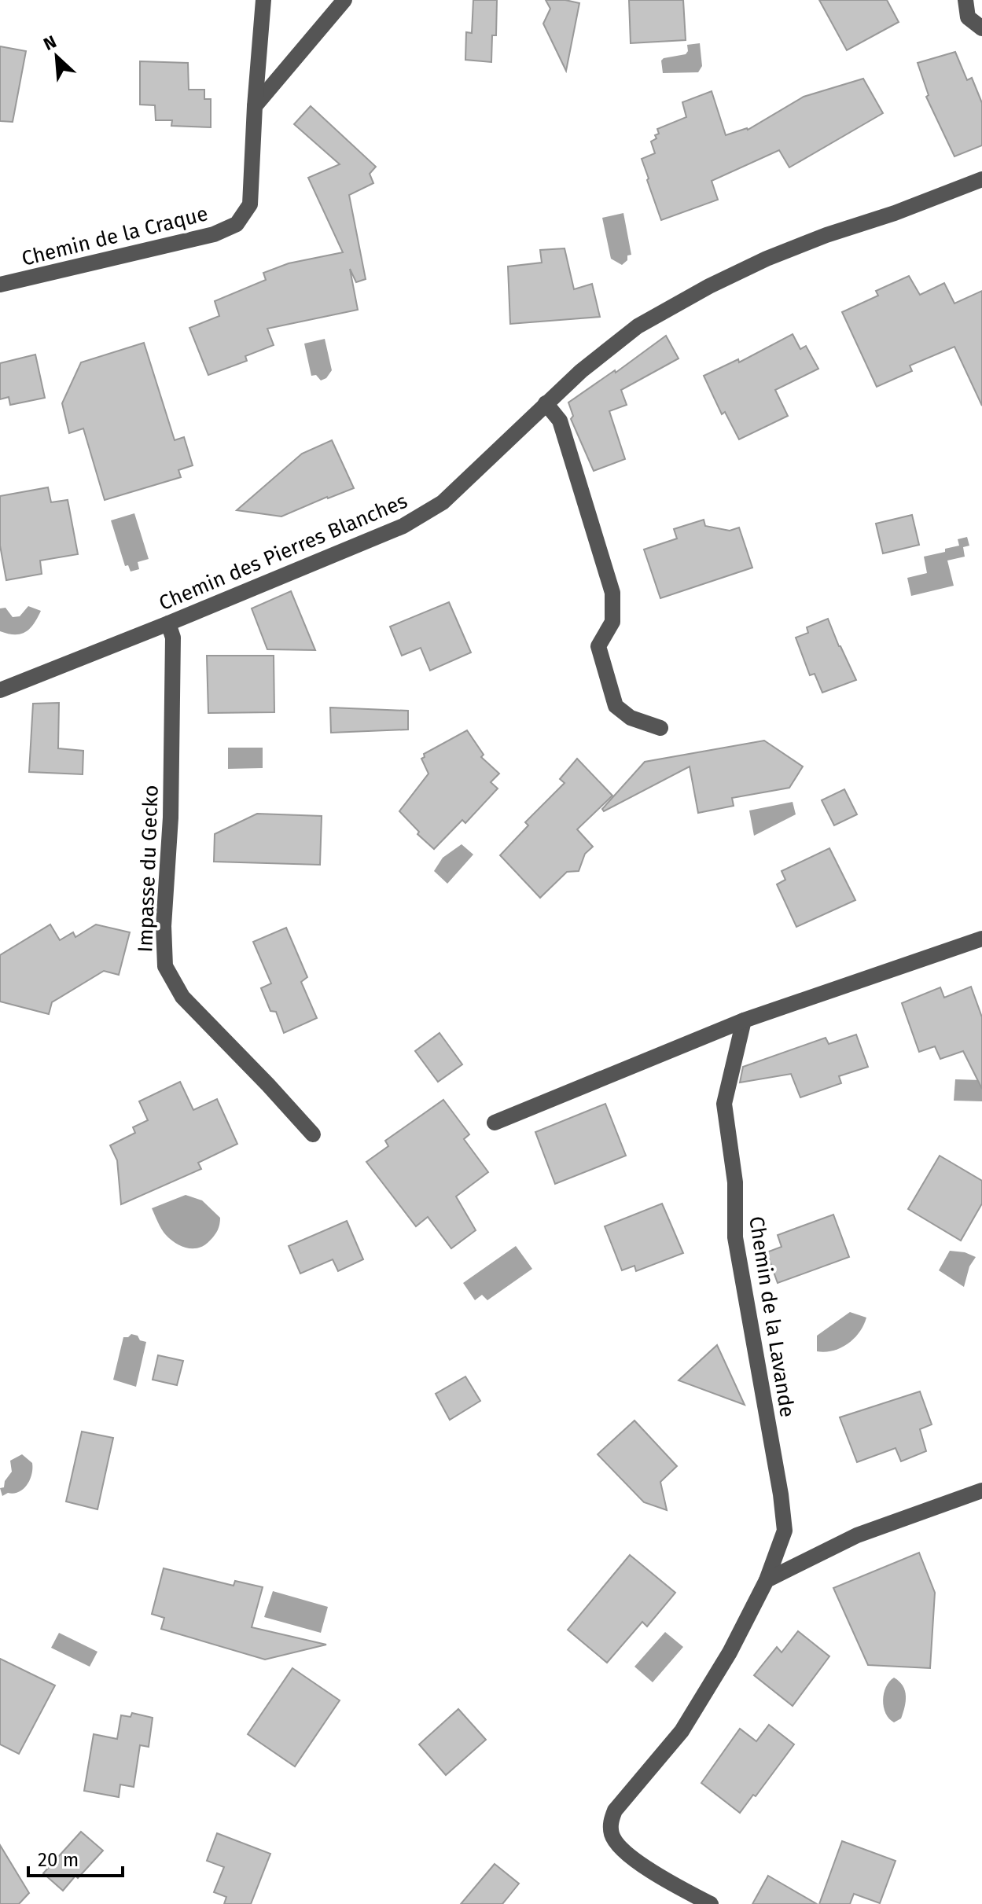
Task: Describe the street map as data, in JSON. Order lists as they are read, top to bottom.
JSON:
{
  "streets": {
    "street": [
      "Chemin de la Craque",
      "Chemin des Pierres Blanches",
      "Impasse du Gecko",
      "Chemin de la Lavande"
    ]
  },
  "crossings": [
    ["Chemin des Pierres Blanches", "Impasse du Gecko"]
  ],
  "scale_bar": "20 m",
  "north": "top left"
}
